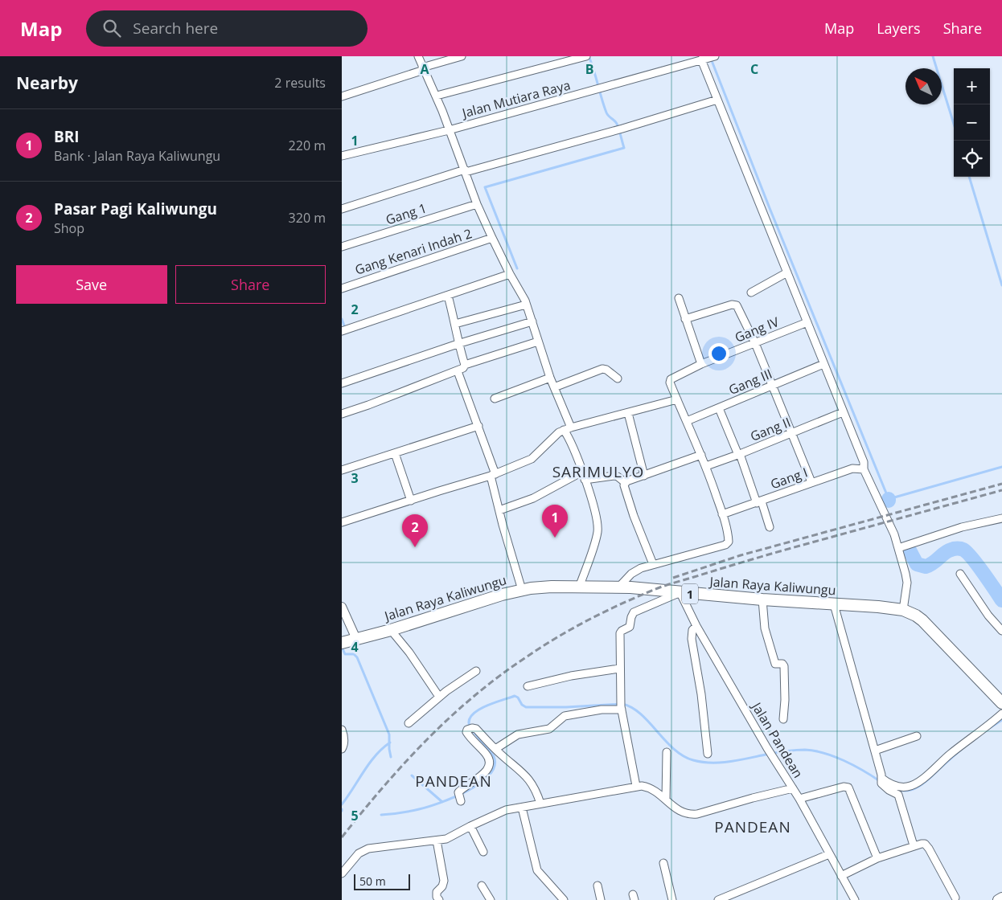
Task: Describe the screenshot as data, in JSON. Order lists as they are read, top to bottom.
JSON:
{
  "streets": {
    "main road": ["Jalan Raya Kaliwungu", "1"],
    "street": [
      "Jalan Mutiara Raya",
      "Gang 1",
      "Gang Kenari Indah 2",
      "Gang IV",
      "Gang III",
      "Gang II",
      "Gang I",
      "Jalan Pandean"
    ]
  },
  "crossings": [
    ["Jalan Raya Kaliwungu", "Jalan Pandean"]
  ],
  "districts": ["SARIMULYO", "PANDEAN", "PANDEAN"],
  "scale_bar": "50 m",
  "north": "top left",
  "page": {
    "header": "Map",
    "search": "Search here",
    "nav": ["Map", "Layers", "Share"],
    "heading": ["Nearby", "2 results"],
    "map_buttons": ["+", "−"],
    "list": [
      {
        "mark": "1",
        "name": "BRI",
        "note": "Bank · Jalan Raya Kaliwungu",
        "value": "220 m"
      },
      {
        "mark": "2",
        "name": "Pasar Pagi Kaliwungu",
        "note": "Shop",
        "value": "320 m"
      }
    ],
    "buttons": ["Save", "Share"],
    "pins": ["1", "2"],
    "scale": "50 m"
  },
  "grid": {
    "columns": ["A", "B", "C"],
    "rows": [
      "1",
      "2",
      "3",
      "4",
      "5"
    ]
  }
}
